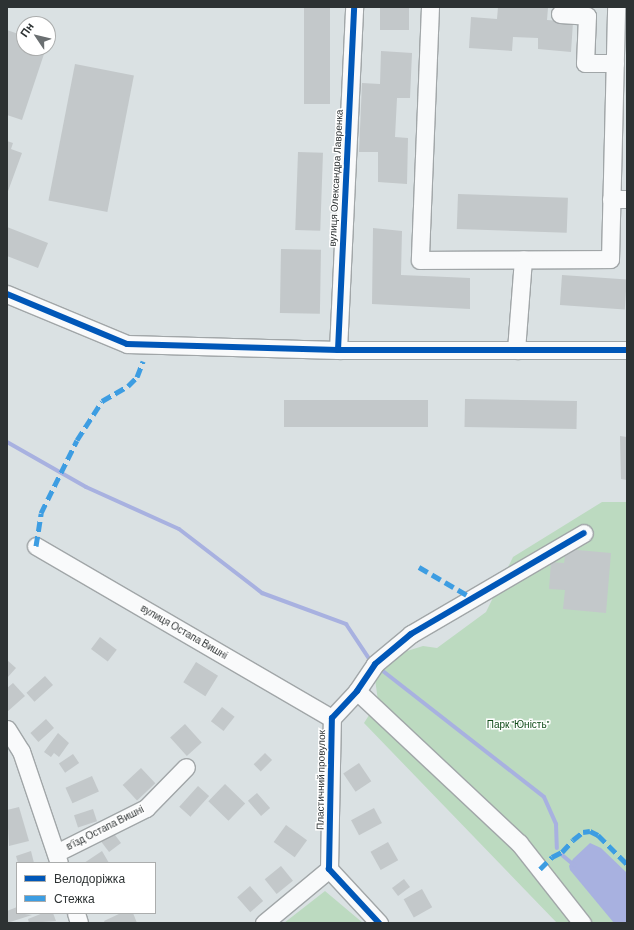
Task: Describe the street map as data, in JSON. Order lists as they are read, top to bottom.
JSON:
{
  "streets": {
    "street": [
      "вулиця Олександра Лавренка",
      "вулиця Остапа Вишні",
      "Пластичний провулок",
      "в’їзд Остапа Вишні"
    ]
  },
  "crossings": [
    ["вулиця Остапа Вишні", "Пластичний провулок"]
  ],
  "parks": ["Парк \"Юність\""],
  "legend": ["Велодоріжка", "Стежка"],
  "north": "top left"
}
